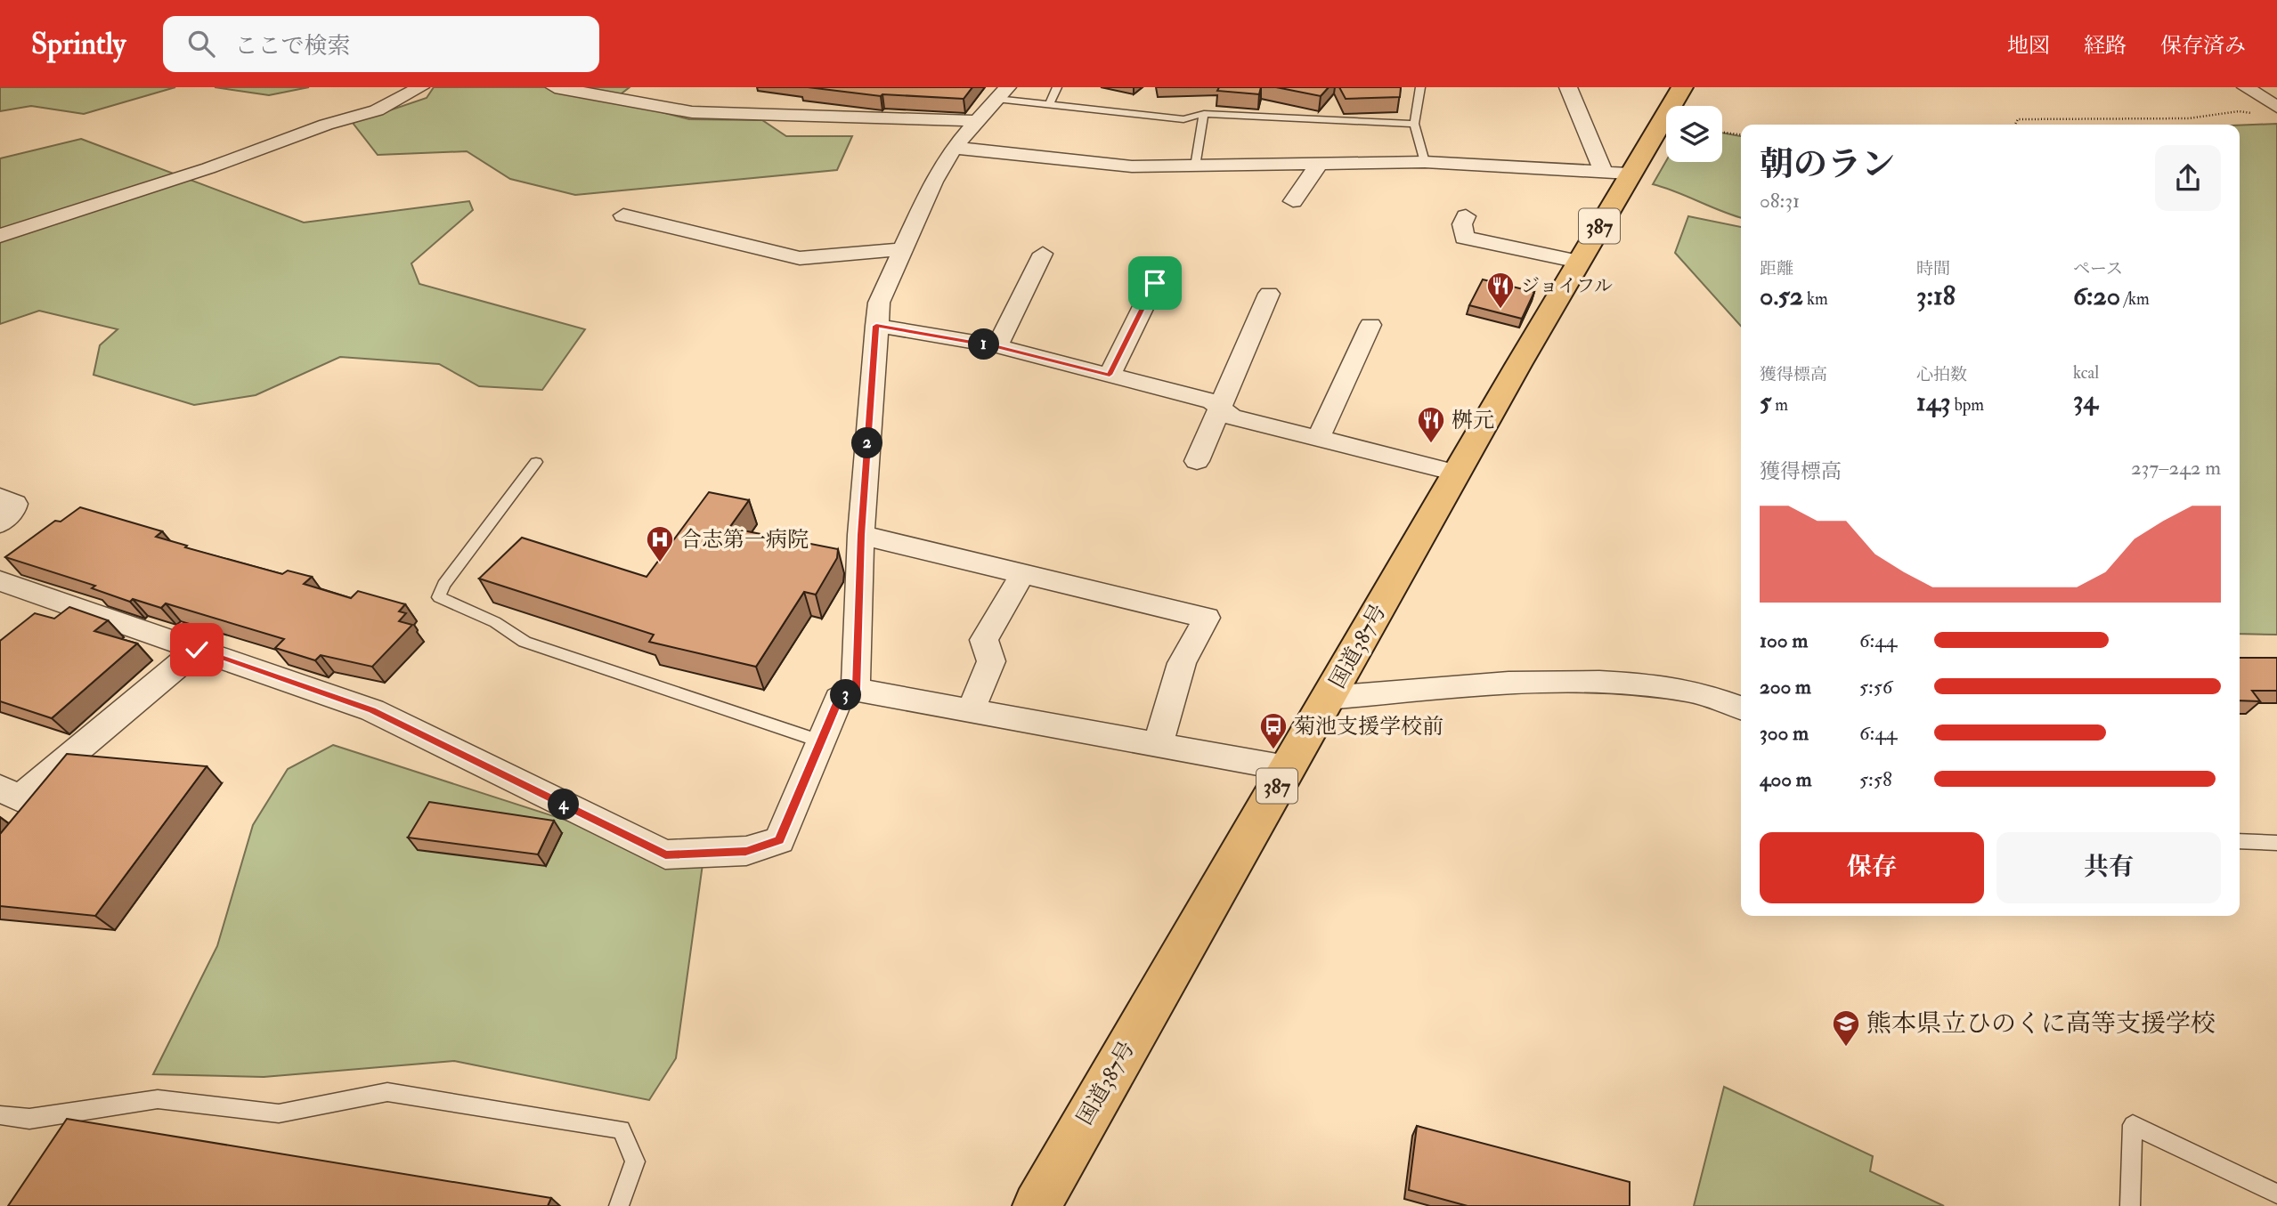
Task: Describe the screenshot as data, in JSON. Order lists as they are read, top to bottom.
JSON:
{
  "streets": {
    "highway": ["387", "国道387号"]
  },
  "places": {
    "restaurant": ["ジョイフル", "桝元"],
    "hospital": ["合志第一病院"],
    "bus stop": ["菊池支援学校前"],
    "school or university": ["熊本県立ひのくに高等支援学校"]
  },
  "page": {
    "header": "Sprintly",
    "search": "ここで検索",
    "nav": ["地図", "経路", "保存済み"],
    "heading": ["朝のラン", "08:31"],
    "stats": [
      ["距離", "0.52 km"],
      ["時間", "3:18"],
      ["ペース", "6:20 /km"],
      ["獲得標高", "5 m"],
      ["心拍数", "143 bpm"],
      ["kcal", "34"]
    ],
    "pins": [
      "1",
      "2",
      "3",
      "4"
    ],
    "chart": ["獲得標高", "237–242 m"],
    "list": [
      {
        "name": "100 m",
        "note": "6:44"
      },
      {
        "name": "200 m",
        "note": "5:56"
      },
      {
        "name": "300 m",
        "note": "6:44"
      },
      {
        "name": "400 m",
        "note": "5:58"
      }
    ],
    "buttons": ["保存", "共有"]
  }
}
